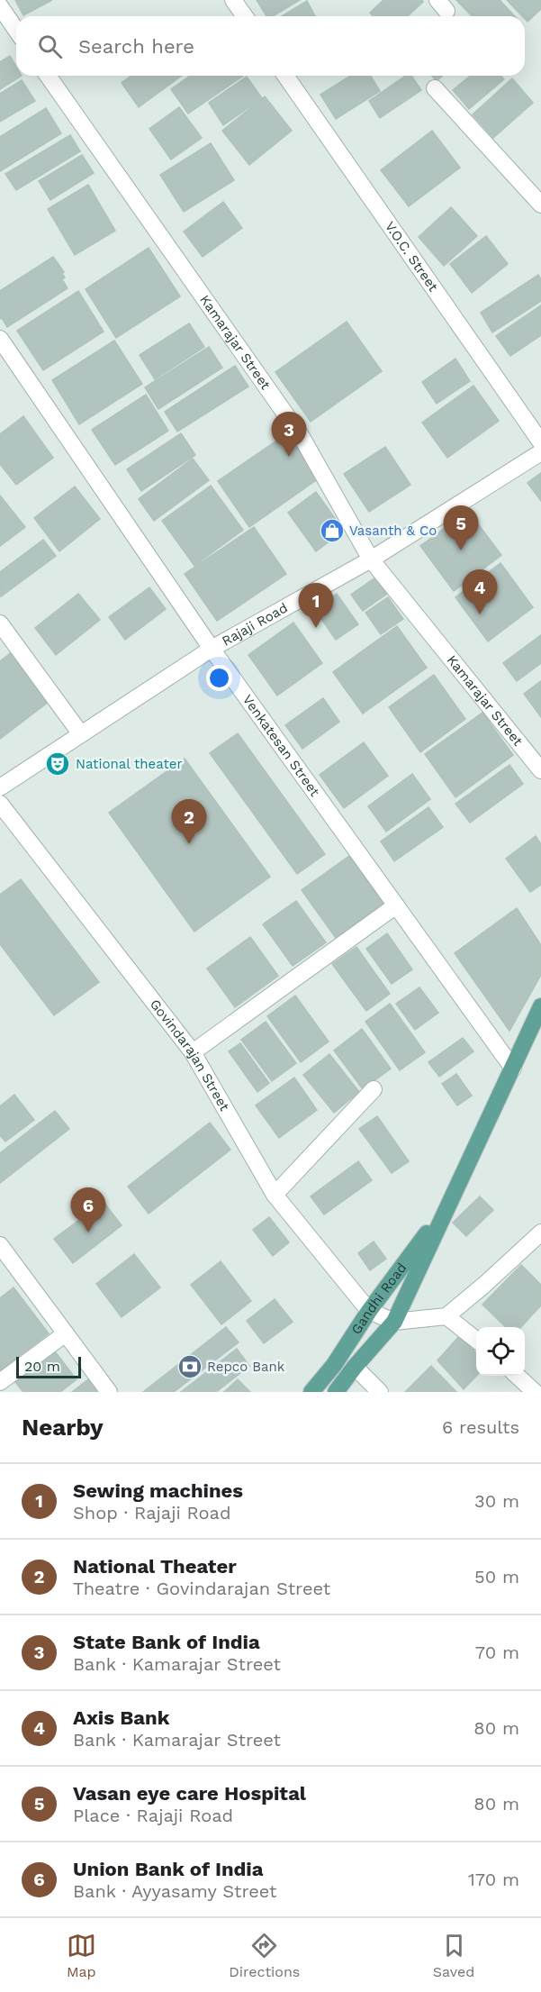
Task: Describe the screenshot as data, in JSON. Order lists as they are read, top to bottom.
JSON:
{
  "streets": {
    "main road": ["Gandhi Road"],
    "street": [
      "V.O.C. Street",
      "Kamarajar Street",
      "Rajaji Road",
      "Venkatesan Street",
      "Govindarajan Street"
    ]
  },
  "crossings": [
    ["Kamarajar Street", "Rajaji Road"],
    ["Rajaji Road", "Venkatesan Street"],
    ["Venkatesan Street", "Gandhi Road"],
    ["Govindarajan Street", "Gandhi Road"]
  ],
  "places": {
    "shop": ["Vasanth & Co"],
    "theatre": ["National theater"],
    "bank": ["Repco Bank"]
  },
  "scale_bar": "20 m",
  "page": {
    "search": "Search here",
    "pins": [
      "3",
      "5",
      "4",
      "1",
      "2",
      "6"
    ],
    "scale": "20 m",
    "heading": ["Nearby", "6 results"],
    "list": [
      {
        "mark": "1",
        "name": "Sewing machines",
        "note": "Shop · Rajaji Road",
        "value": "30 m"
      },
      {
        "mark": "2",
        "name": "National Theater",
        "note": "Theatre · Govindarajan Street",
        "value": "50 m"
      },
      {
        "mark": "3",
        "name": "State Bank of India",
        "note": "Bank · Kamarajar Street",
        "value": "70 m"
      },
      {
        "mark": "4",
        "name": "Axis Bank",
        "note": "Bank · Kamarajar Street",
        "value": "80 m"
      },
      {
        "mark": "5",
        "name": "Vasan eye care Hospital",
        "note": "Place · Rajaji Road",
        "value": "80 m"
      },
      {
        "mark": "6",
        "name": "Union Bank of India",
        "note": "Bank · Ayyasamy Street",
        "value": "170 m"
      }
    ],
    "nav": ["Map", "Directions", "Saved"]
  }
}
